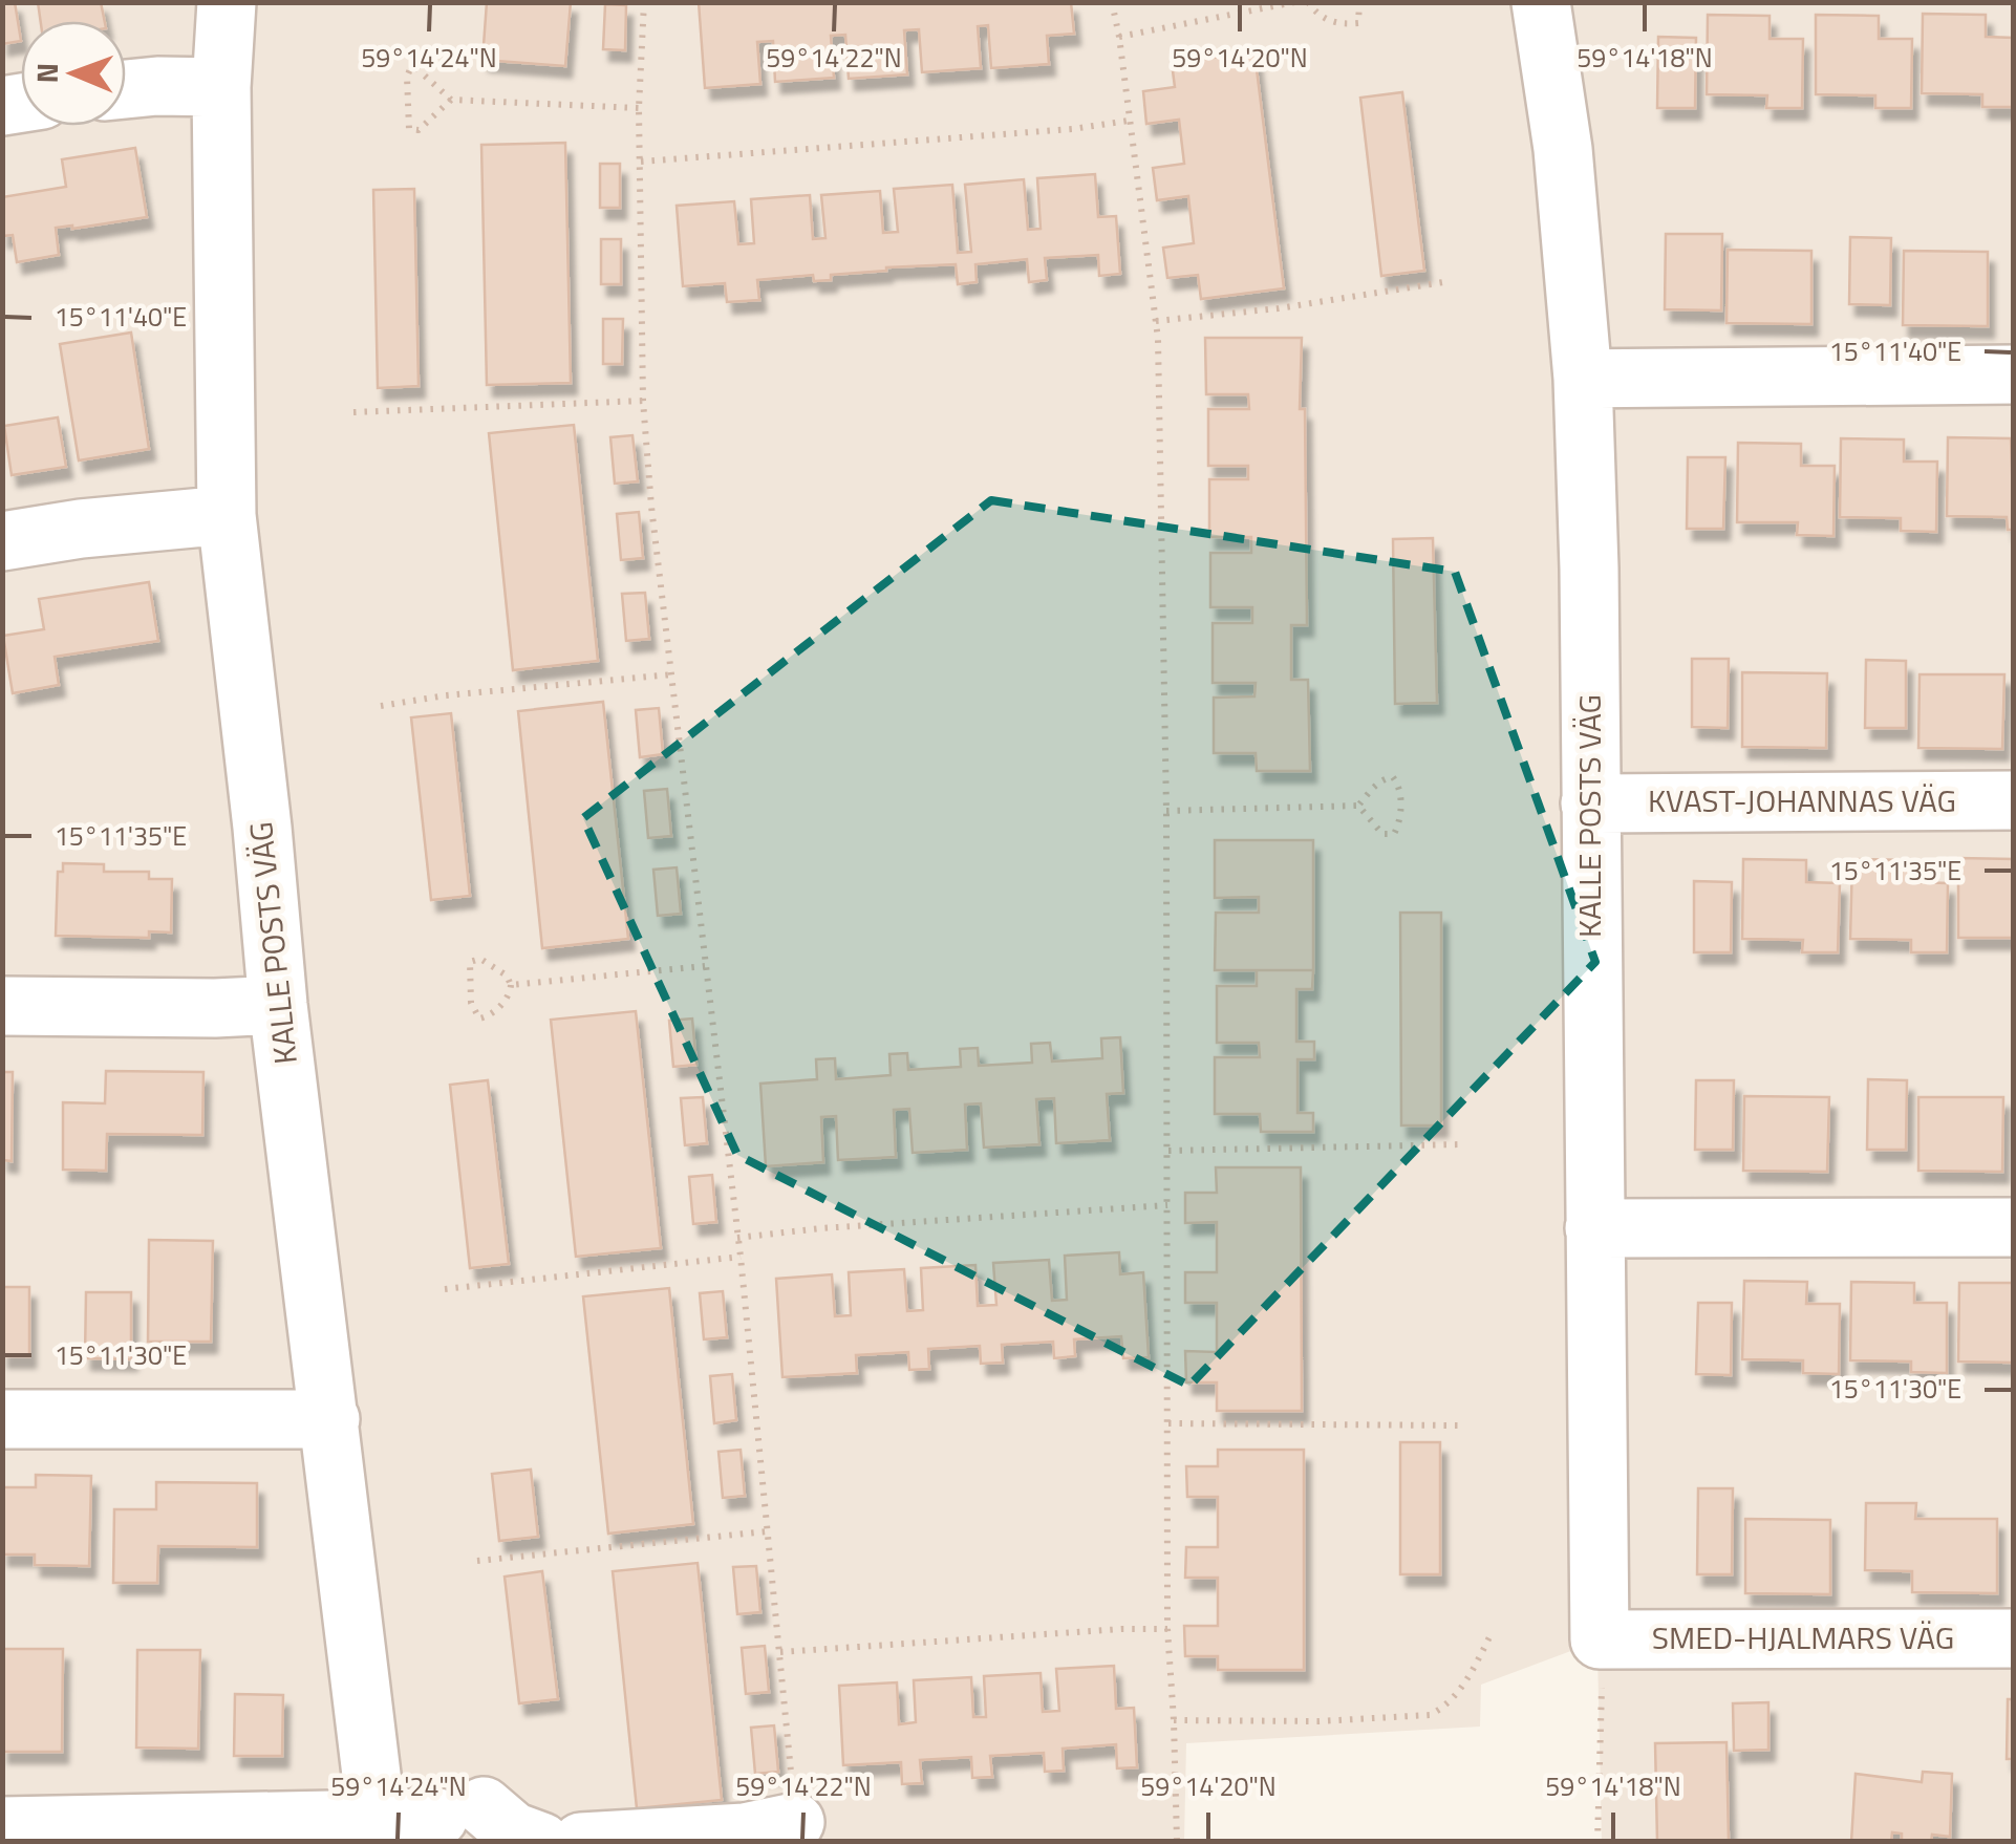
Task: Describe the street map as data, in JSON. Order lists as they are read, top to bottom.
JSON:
{
  "streets": {
    "street": ["KVAST-JOHANNAS VÄG", "KALLE POSTS VÄG", "SMED-HJALMARS VÄG"]
  },
  "crossings": [
    ["KVAST-JOHANNAS VÄG", "KALLE POSTS VÄG"],
    ["KALLE POSTS VÄG", "SMED-HJALMARS VÄG"]
  ],
  "north": "left",
  "coordinates": [
    "59°14'24\"N",
    "59°14'22\"N",
    "59°14'20\"N",
    "59°14'18\"N",
    "15°11'40\"E",
    "15°11'35\"E",
    "15°11'30\"E"
  ]
}
